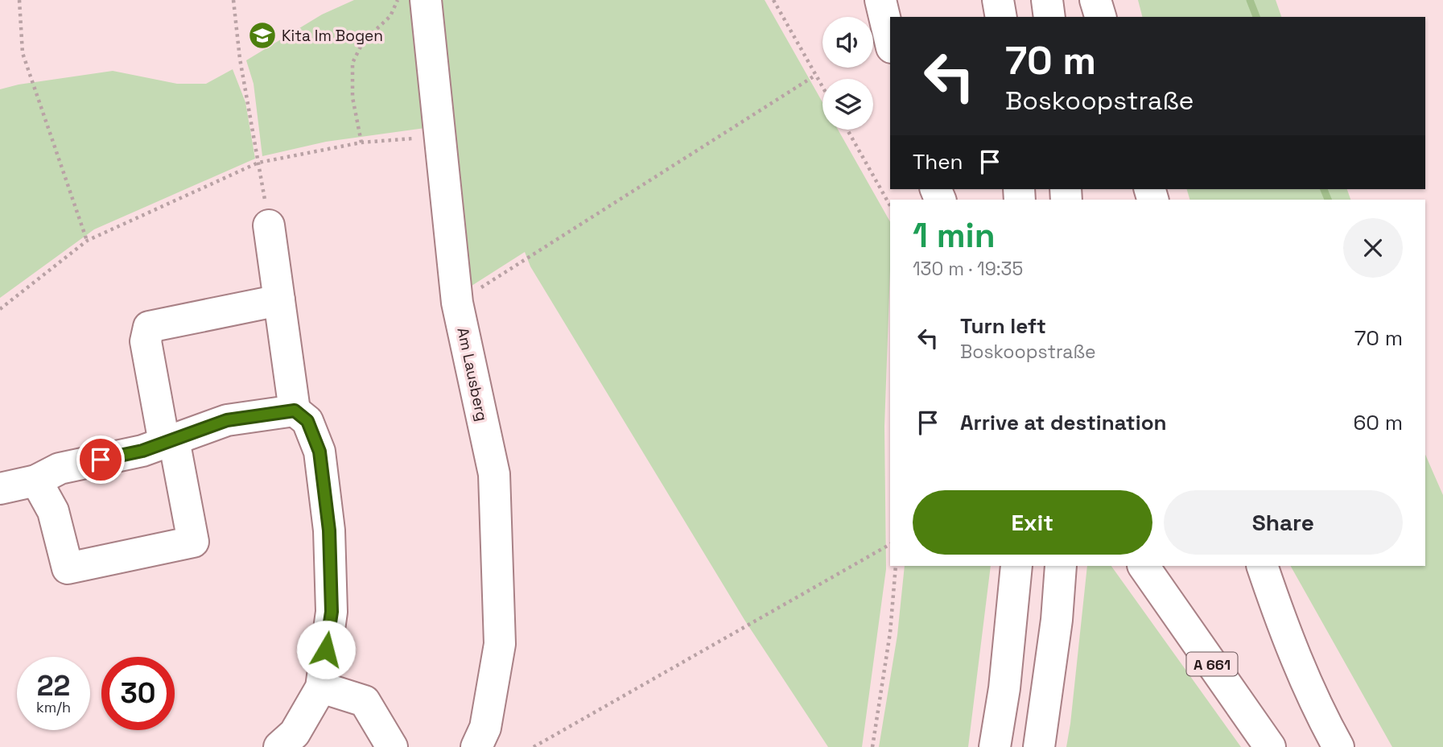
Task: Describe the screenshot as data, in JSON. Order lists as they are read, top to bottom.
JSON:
{
  "streets": {
    "main road": ["Am Lausberg", "A 661"]
  },
  "places": {
    "school or university": ["Kita Im Bogen"]
  },
  "page": {
    "turn": ["70 m", "Boskoopstraße"],
    "then": "Then",
    "heading": ["1 min", "130 m · 19:35"],
    "list": [
      {
        "name": "Turn left",
        "note": "Boskoopstraße",
        "value": "70 m"
      },
      {
        "name": "Arrive at destination",
        "value": "60 m"
      }
    ],
    "buttons": ["Exit", "Share"],
    "speed": "22 km/h",
    "limit": "30"
  }
}
